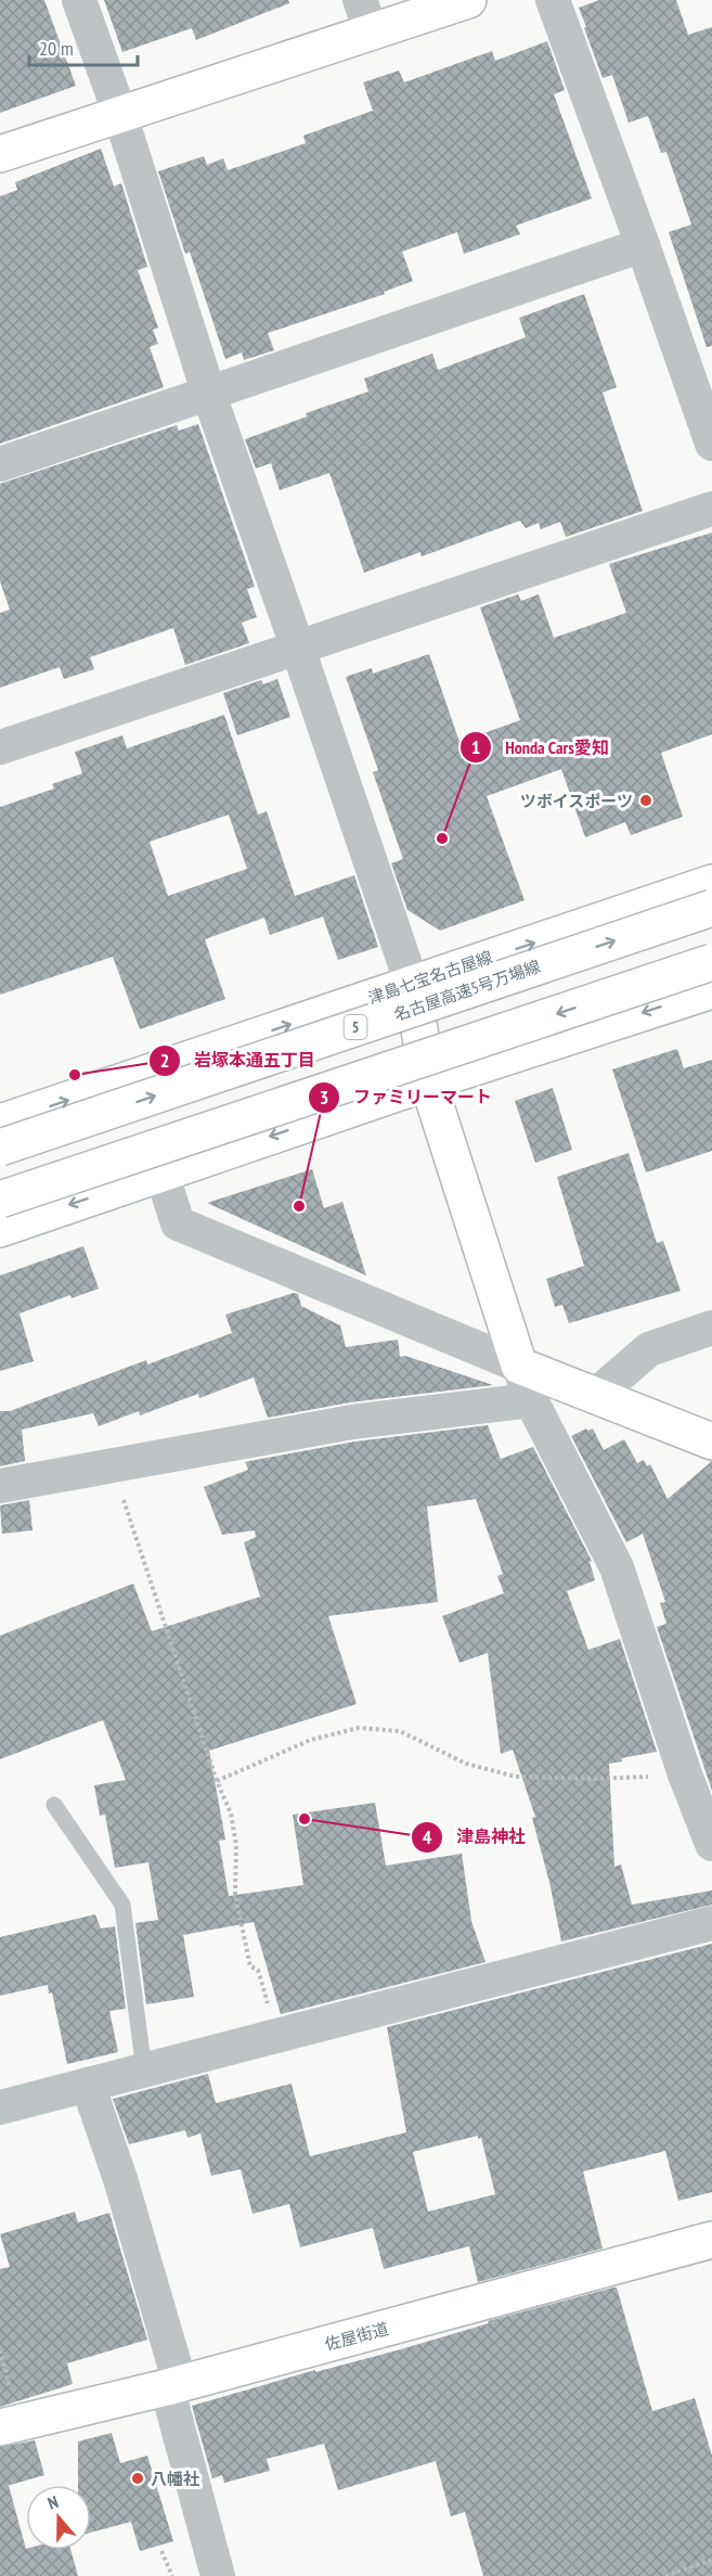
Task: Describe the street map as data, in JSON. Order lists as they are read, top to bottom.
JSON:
{
  "streets": {
    "main road": [
      "津島七宝名古屋線",
      "名古屋高速5号万場線",
      "5",
      "佐屋街道"
    ]
  },
  "places": [
    "ツボイスポーツ",
    "Honda Cars愛知",
    "岩塚本通五丁目",
    "ファミリーマート",
    "津島神社",
    "八幡社"
  ],
  "scale_bar": "20 m",
  "north": "top"
}
